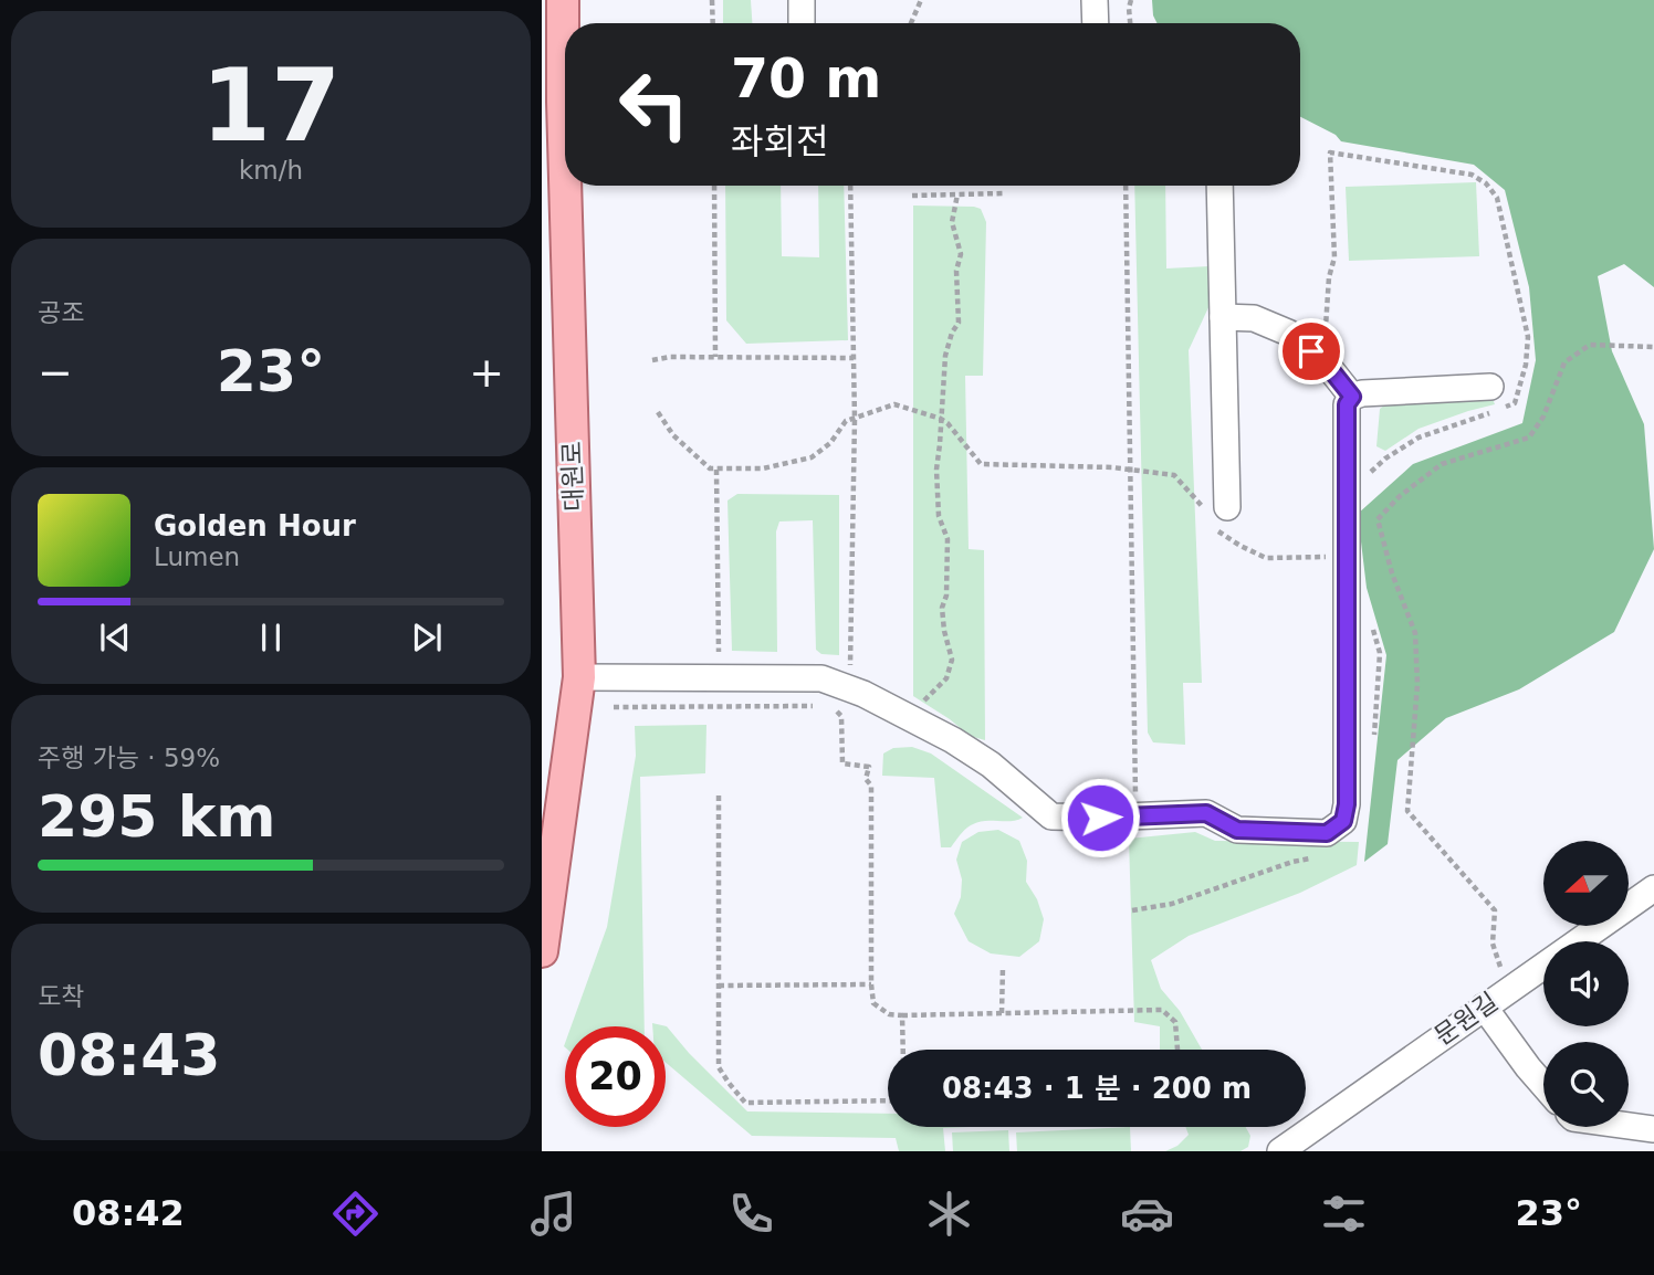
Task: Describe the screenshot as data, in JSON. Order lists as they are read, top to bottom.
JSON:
{
  "streets": {
    "main road": ["대원로"],
    "street": ["문원길"]
  },
  "north": "left",
  "page": {
    "tile": [
      ["17", "km/h"],
      "공조",
      ["주행 가능 · 59%", "295 km"],
      ["도착", "08:43"]
    ],
    "turn": ["70 m", "좌회전"],
    "heat": ["−", "23°", "+"],
    "song": ["Golden Hour", "Lumen"],
    "limit": "20",
    "trip": "08:43 · 1 분 · 200 m",
    "tabs": ["08:42", "23°"]
  }
}
